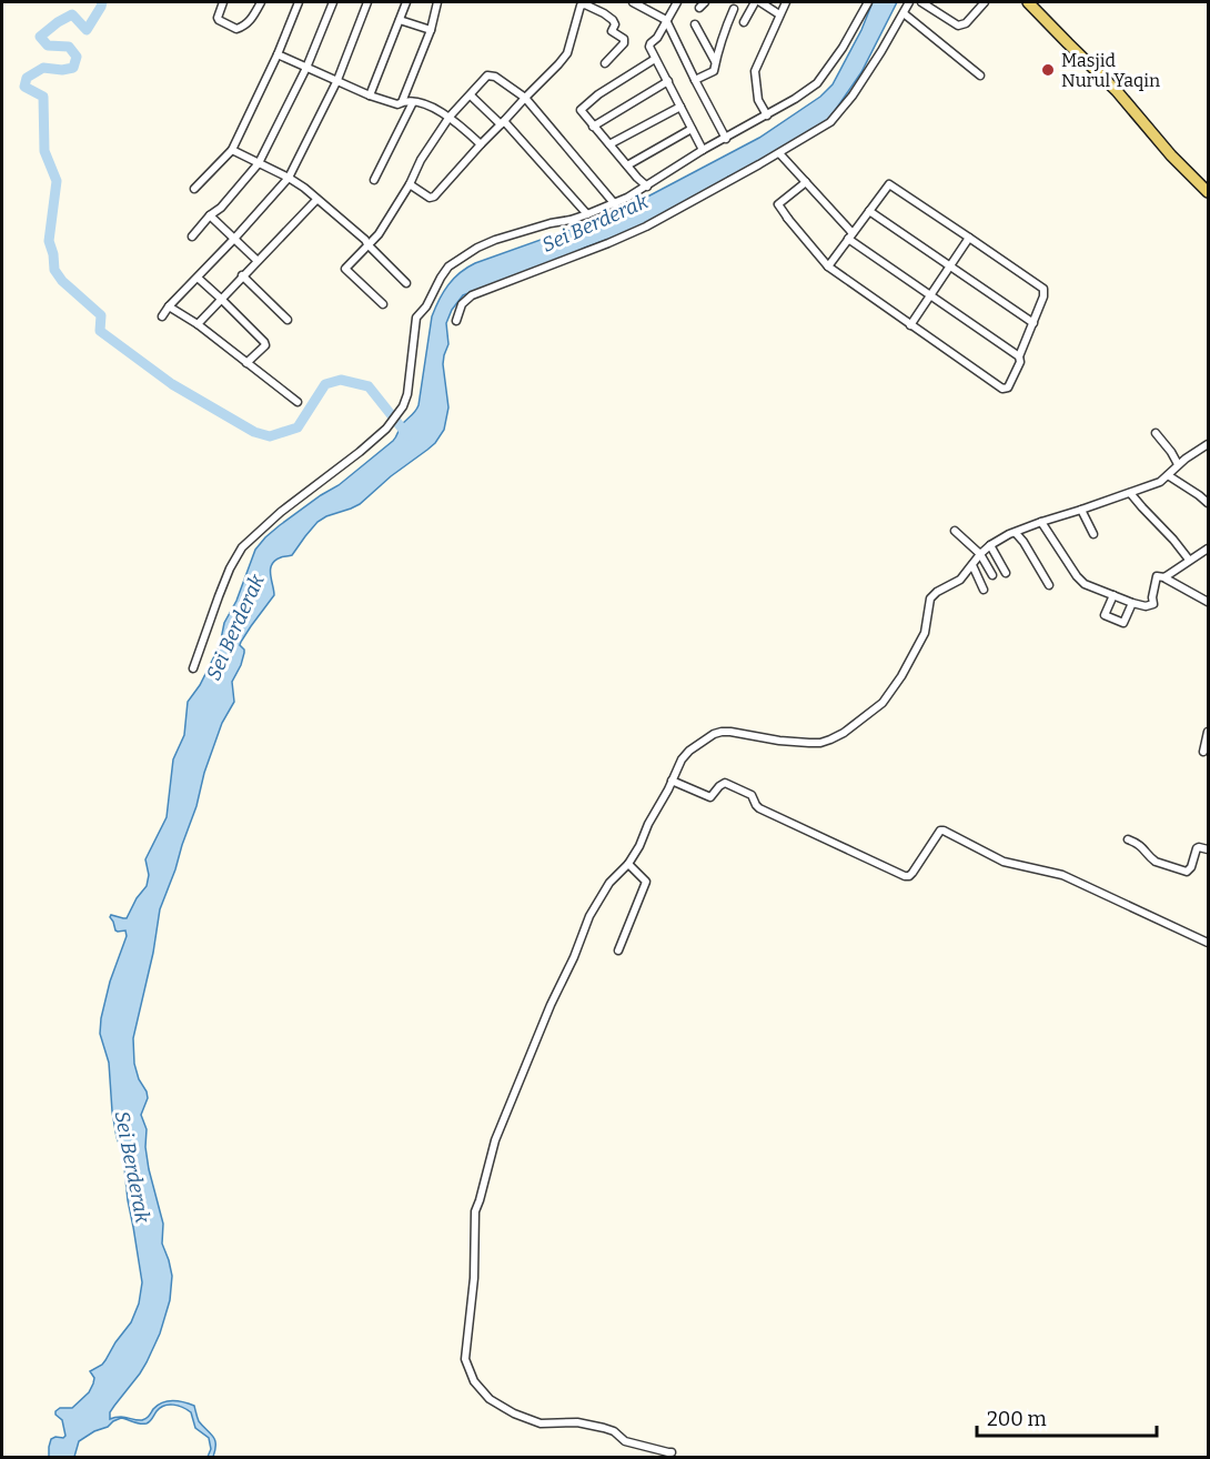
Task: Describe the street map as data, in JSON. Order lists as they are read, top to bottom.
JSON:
{
  "water": ["Sei Berderak"],
  "places": ["Masjid Nurul Yaqin"],
  "scale_bar": "200 m"
}
